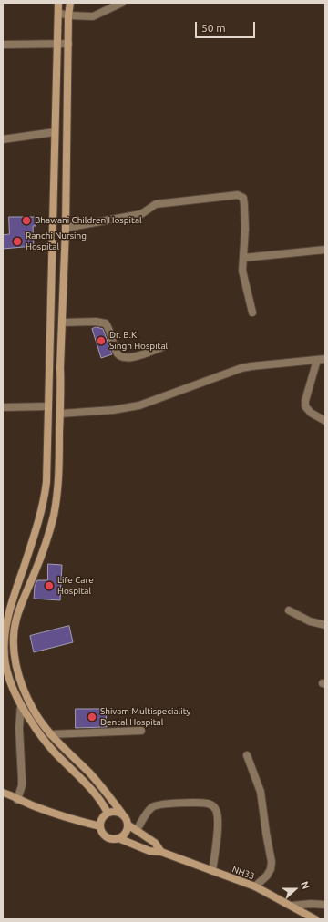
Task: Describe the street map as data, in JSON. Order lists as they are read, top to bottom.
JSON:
{
  "streets": {
    "main road": ["NH33"]
  },
  "places": [
    "Bhawani Children Hospital",
    "Ranchi Nursing Hospital",
    "Dr. B.K. Singh Hospital",
    "Life Care Hospital",
    "Shivam Multispeciality Dental Hospital"
  ],
  "scale_bar": "50 m",
  "north": "right"
}
